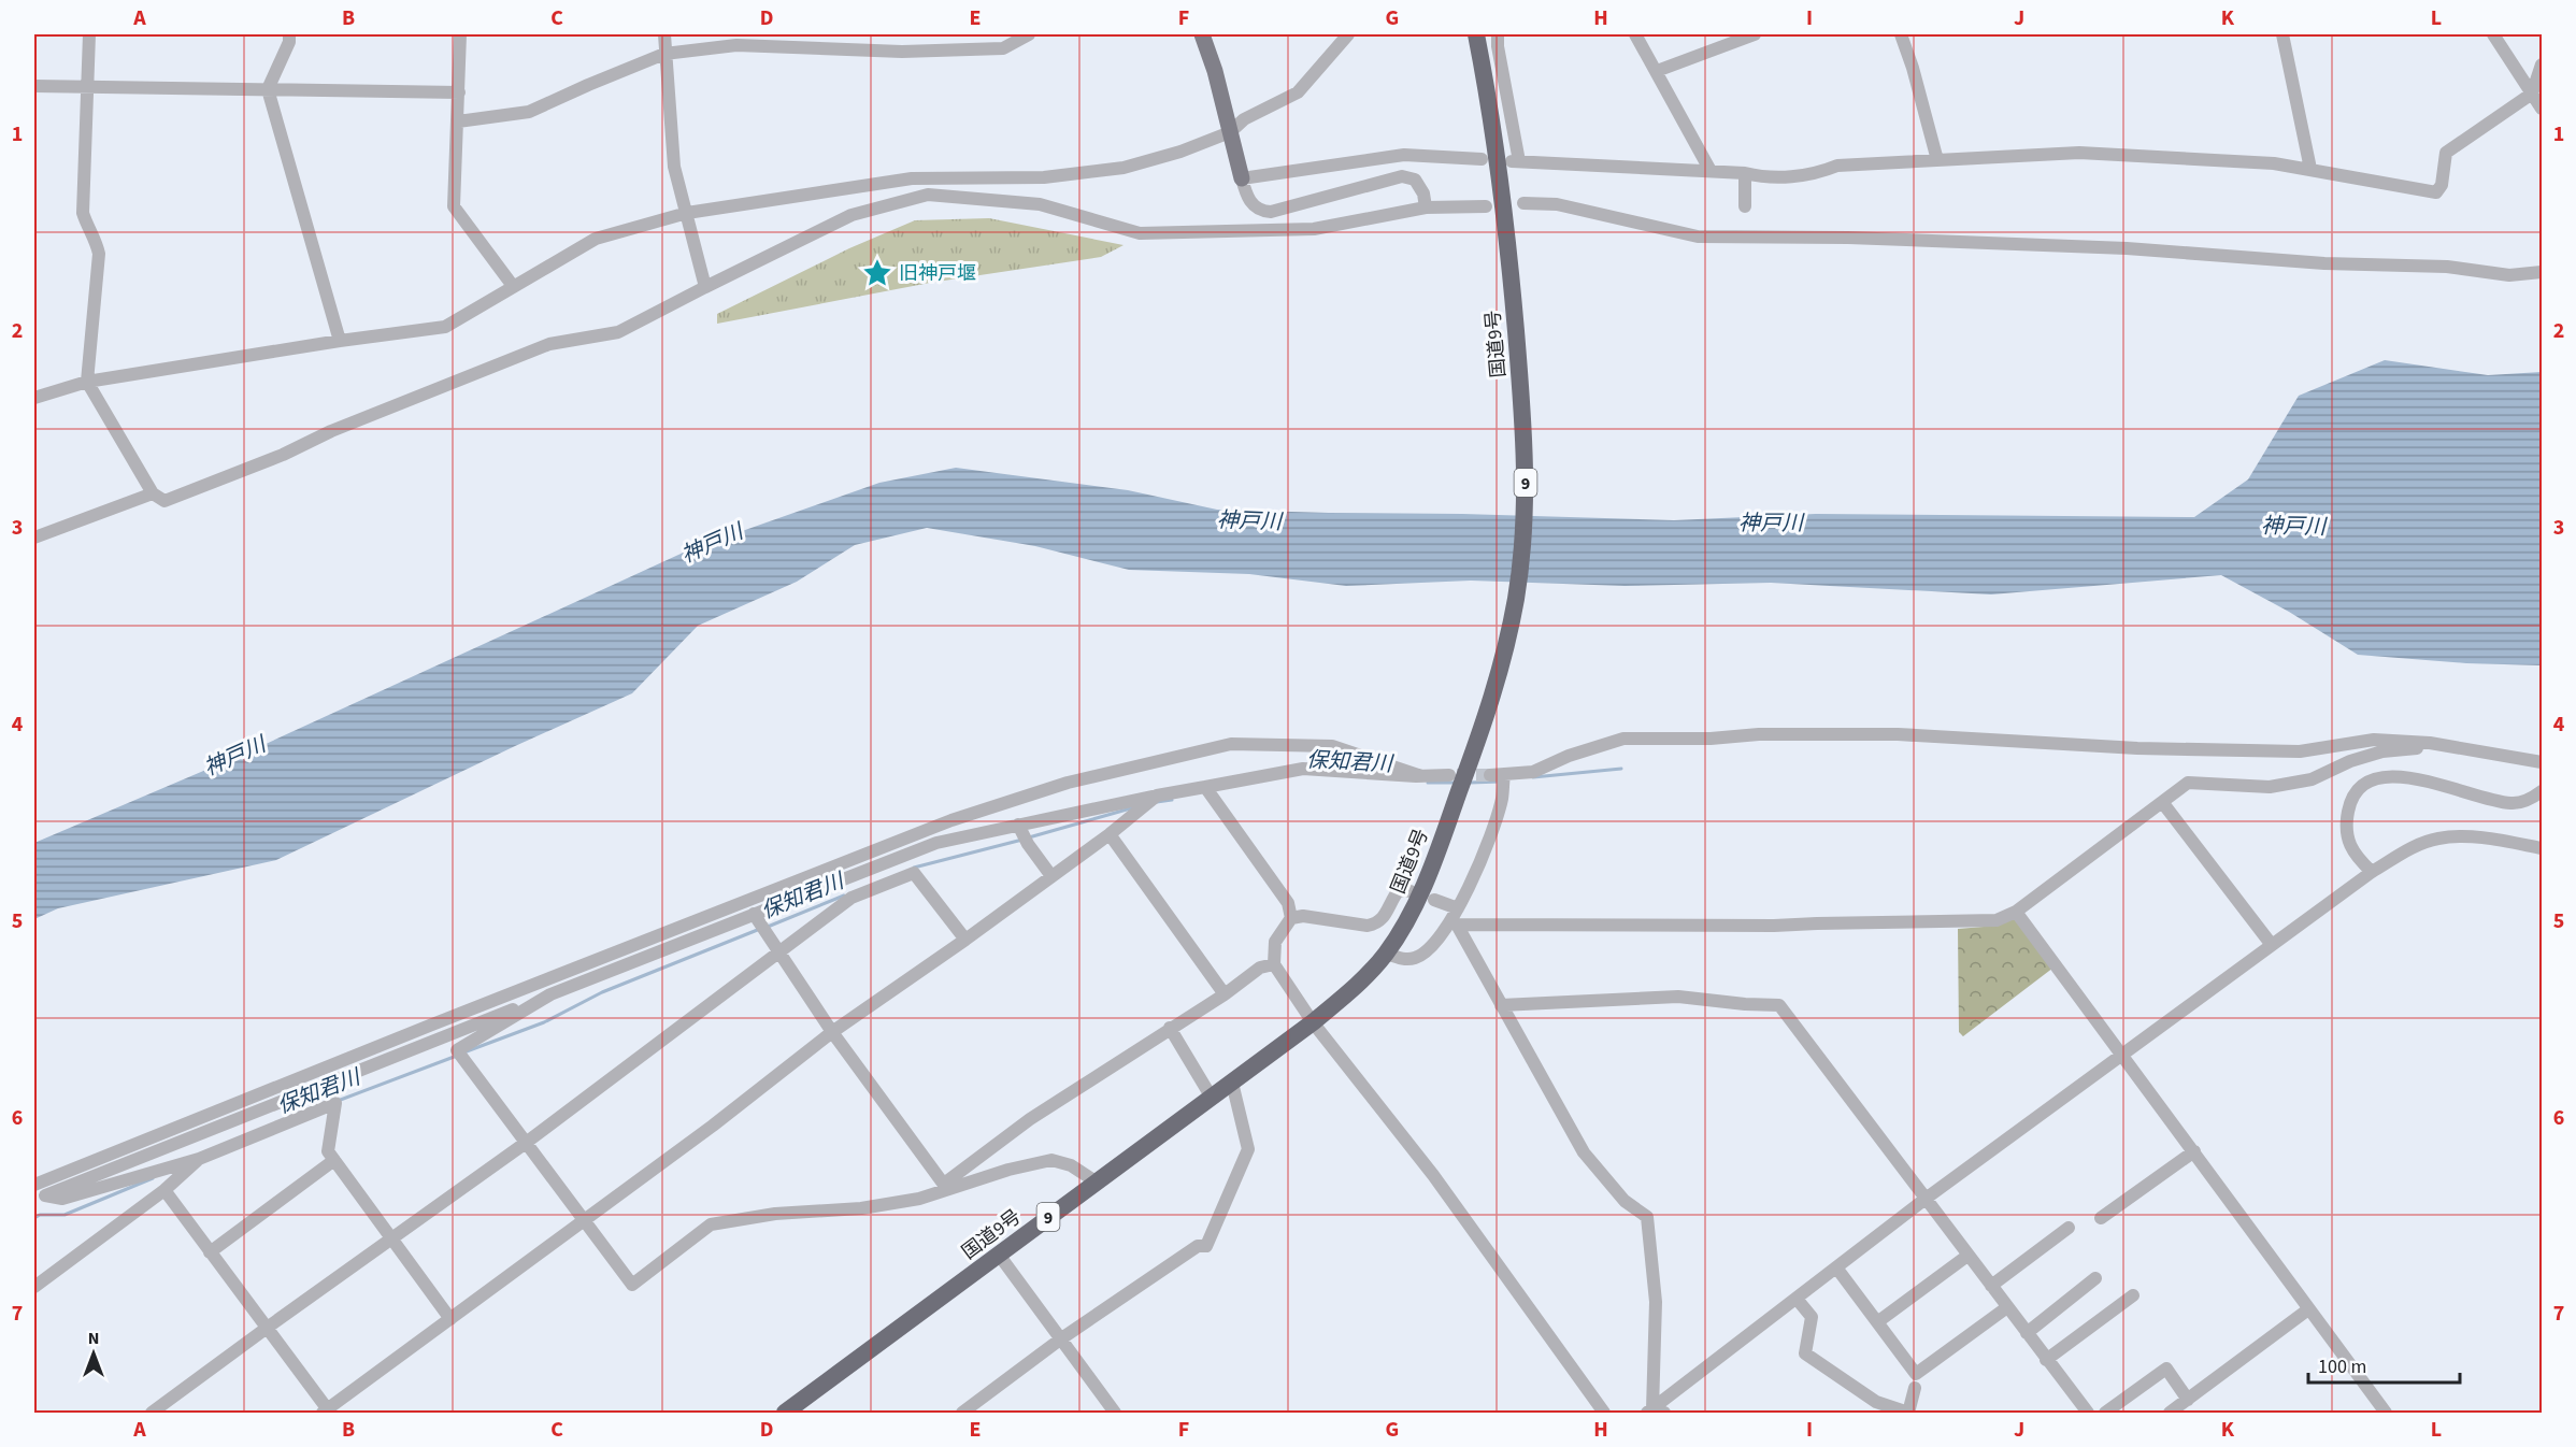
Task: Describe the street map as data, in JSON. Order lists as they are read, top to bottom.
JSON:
{
  "streets": {
    "highway": ["国道9号", "9"]
  },
  "water": ["神戸川", "保知君川"],
  "places": {
    "place": ["旧神戸堰"]
  },
  "scale_bar": "100 m",
  "north": "top",
  "grid": {
    "columns": [
      "A",
      "B",
      "C",
      "D",
      "E",
      "F",
      "G",
      "H",
      "I",
      "J",
      "K",
      "L"
    ],
    "rows": [
      "1",
      "2",
      "3",
      "4",
      "5",
      "6",
      "7"
    ]
  }
}
